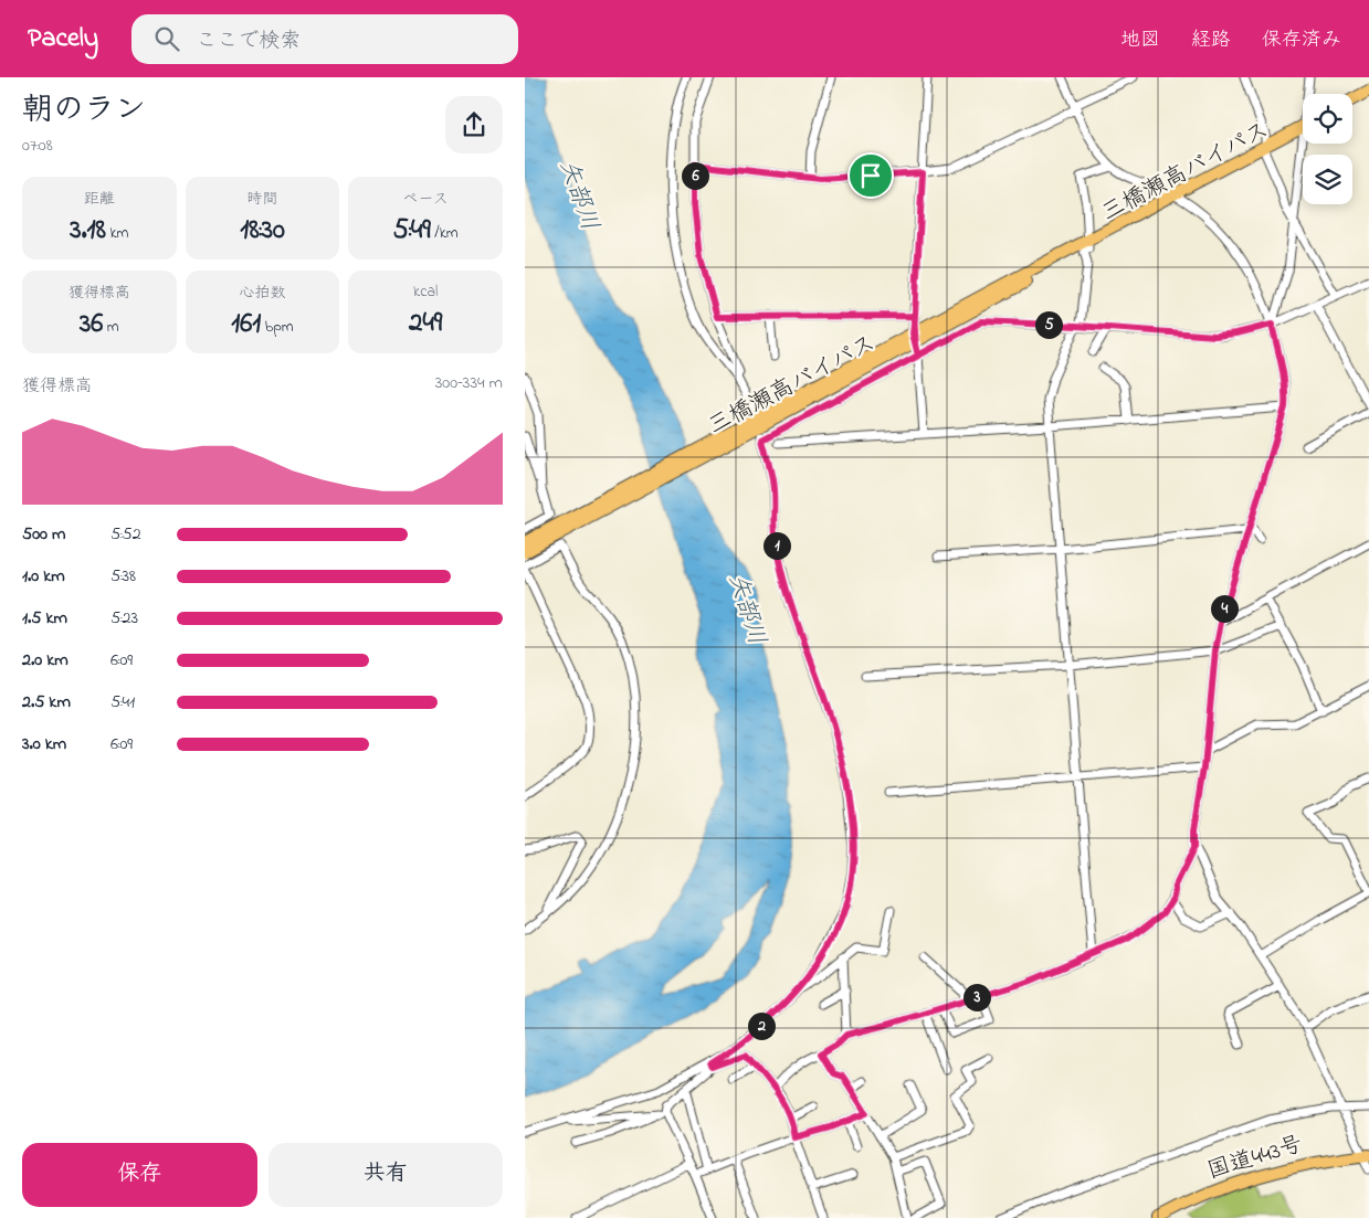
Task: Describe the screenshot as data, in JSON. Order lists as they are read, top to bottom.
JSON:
{
  "streets": {
    "highway": ["三橋瀬高バイパス", "国道443号"]
  },
  "water": ["矢部川"],
  "page": {
    "header": "Pacely",
    "search": "ここで検索",
    "nav": ["地図", "経路", "保存済み"],
    "heading": ["朝のラン", "07:08"],
    "pins": [
      "6",
      "5",
      "1",
      "4",
      "3",
      "2"
    ],
    "stats": [
      ["距離", "3.18 km"],
      ["時間", "18:30"],
      ["ペース", "5:49 /km"],
      ["獲得標高", "36 m"],
      ["心拍数", "161 bpm"],
      ["kcal", "249"]
    ],
    "chart": ["獲得標高", "300–334 m"],
    "list": [
      {
        "name": "500 m",
        "note": "5:52"
      },
      {
        "name": "1.0 km",
        "note": "5:38"
      },
      {
        "name": "1.5 km",
        "note": "5:23"
      },
      {
        "name": "2.0 km",
        "note": "6:09"
      },
      {
        "name": "2.5 km",
        "note": "5:41"
      },
      {
        "name": "3.0 km",
        "note": "6:09"
      }
    ],
    "buttons": ["保存", "共有"]
  }
}
